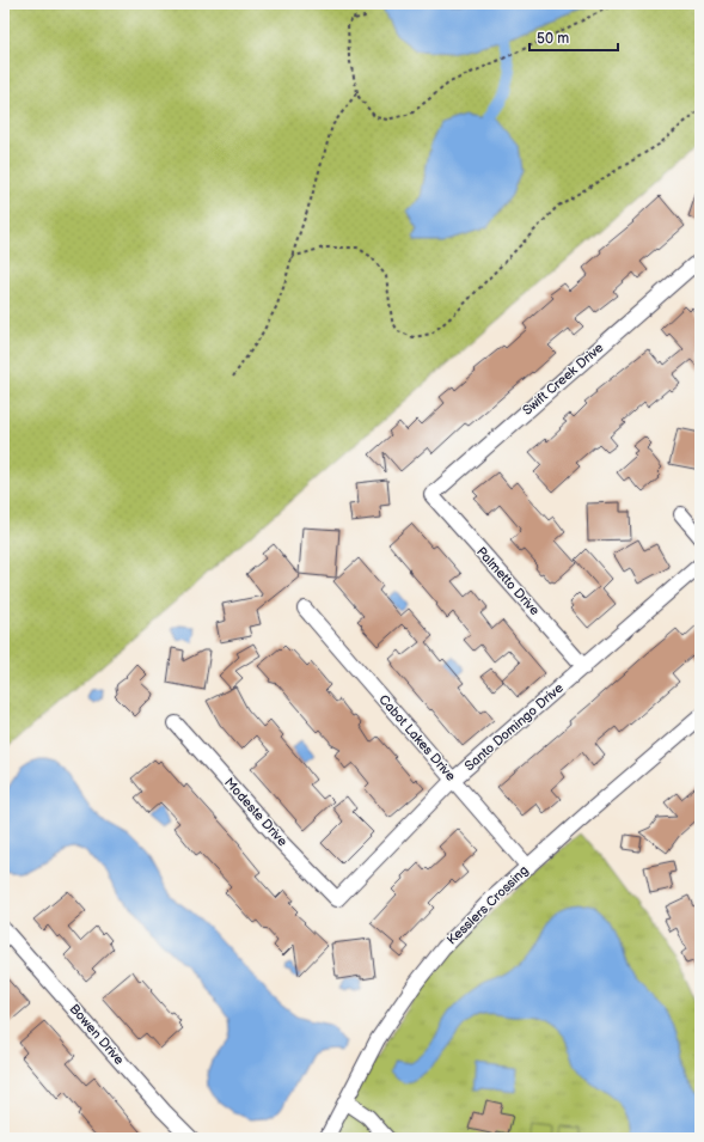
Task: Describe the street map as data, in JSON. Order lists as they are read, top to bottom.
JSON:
{
  "streets": {
    "street": [
      "Swift Creek Drive",
      "Palmetto Drive",
      "Santo Domingo Drive",
      "Cabot Lakes Drive",
      "Modeste Drive",
      "Kesslers Crossing",
      "Bowen Drive"
    ]
  },
  "crossings": [
    ["Swift Creek Drive", "Palmetto Drive"],
    ["Palmetto Drive", "Santo Domingo Drive"],
    ["Santo Domingo Drive", "Cabot Lakes Drive"],
    ["Santo Domingo Drive", "Modeste Drive"],
    ["Cabot Lakes Drive", "Kesslers Crossing"]
  ],
  "scale_bar": "50 m"
}
